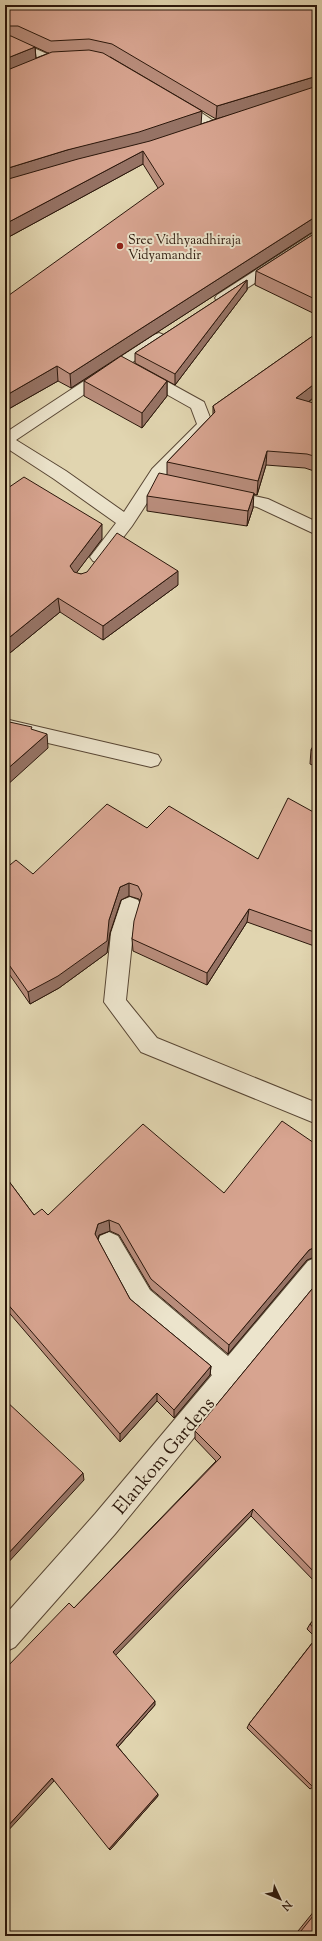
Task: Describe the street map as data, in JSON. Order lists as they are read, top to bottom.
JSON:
{
  "streets": {
    "street": ["Elankom Gardens"]
  },
  "places": ["Sree Vidhyaadhiraja Vidyamandir"],
  "north": "bottom right"
}
